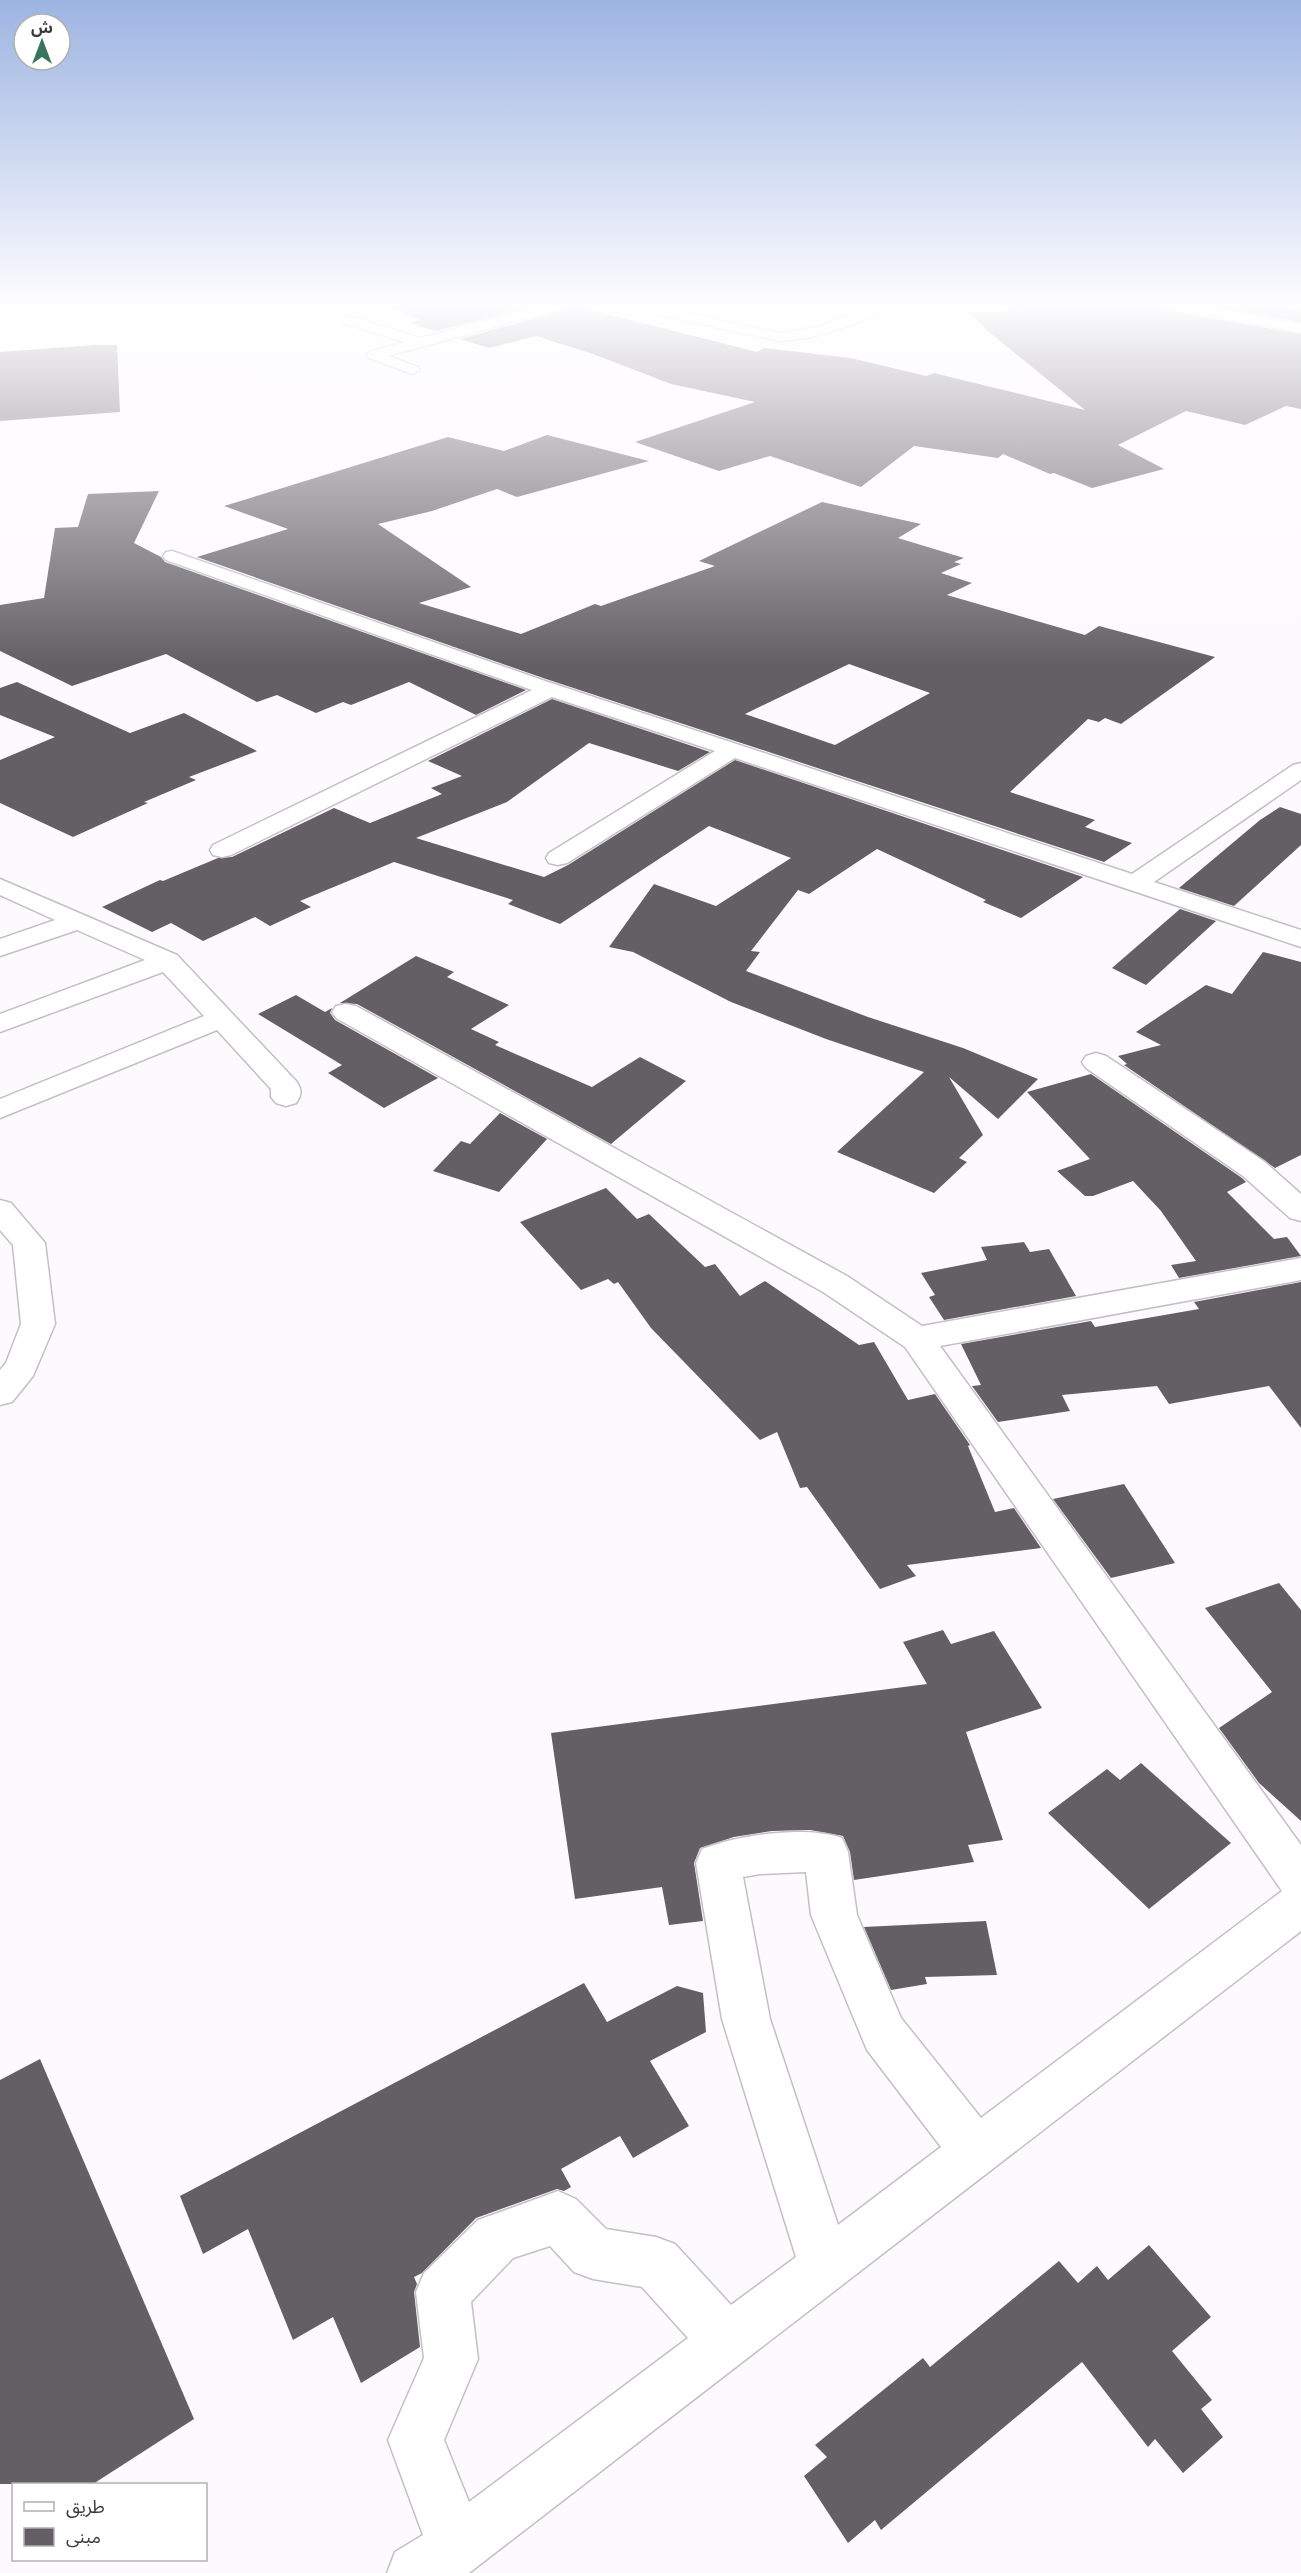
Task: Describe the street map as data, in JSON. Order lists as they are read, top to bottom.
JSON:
{
  "legend": ["طريق", "مبنى"],
  "north": "top"
}
